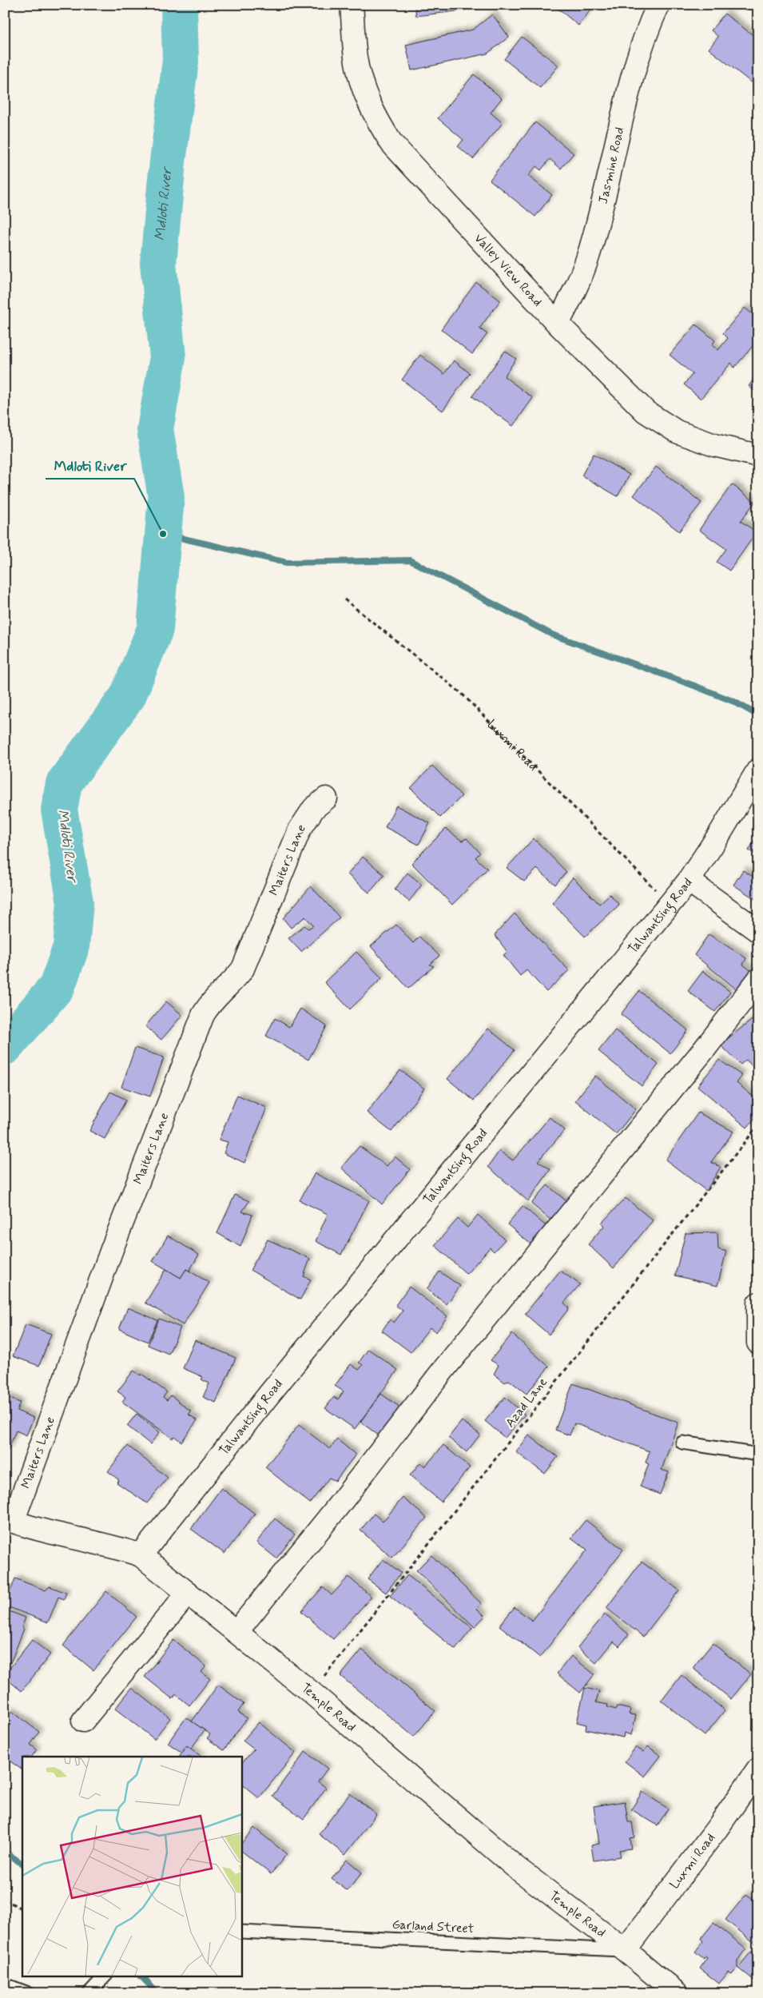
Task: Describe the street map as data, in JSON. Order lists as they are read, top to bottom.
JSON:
{
  "streets": {
    "street": [
      "Jasmine Road",
      "Valley View Road",
      "Luxmi Road",
      "Maiters Lane",
      "Talwantsing Road",
      "Temple Road"
    ],
    "lane": ["Garland Street"],
    "path": ["Azad Lane"]
  },
  "crossings": [
    ["Jasmine Road", "Valley View Road"],
    ["Luxmi Road", "Talwantsing Road"],
    ["Luxmi Road", "Temple Road"],
    ["Luxmi Road", "Garland Street"],
    ["Maiters Lane", "Temple Road"],
    ["Talwantsing Road", "Temple Road"],
    ["Azad Lane", "Temple Road"],
    ["Temple Road", "Garland Street"]
  ],
  "water": ["Mdloti River"],
  "places": ["Mdloti River"]
}
